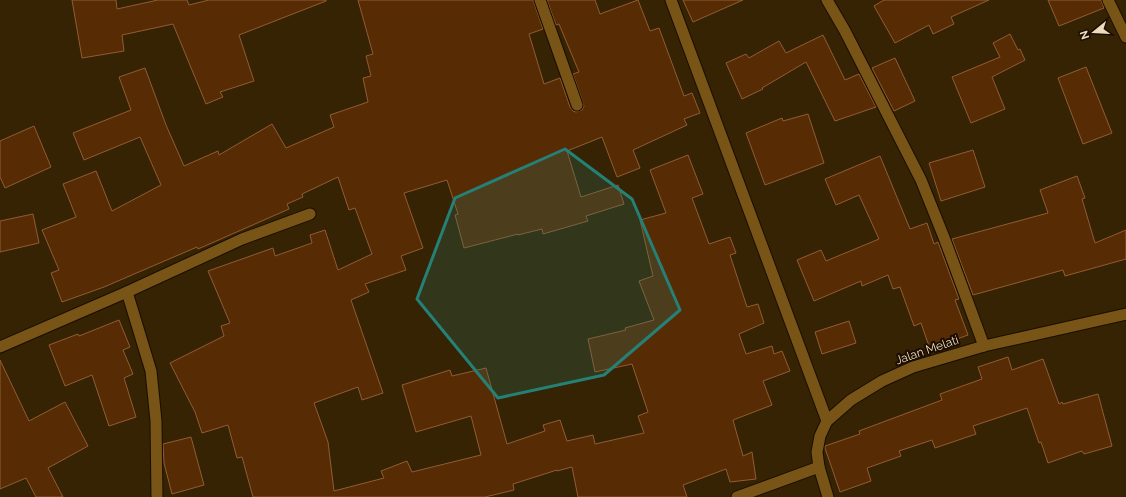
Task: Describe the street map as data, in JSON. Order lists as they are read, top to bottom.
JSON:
{
  "streets": {
    "street": ["Jalan Melati"]
  },
  "north": "left"
}
